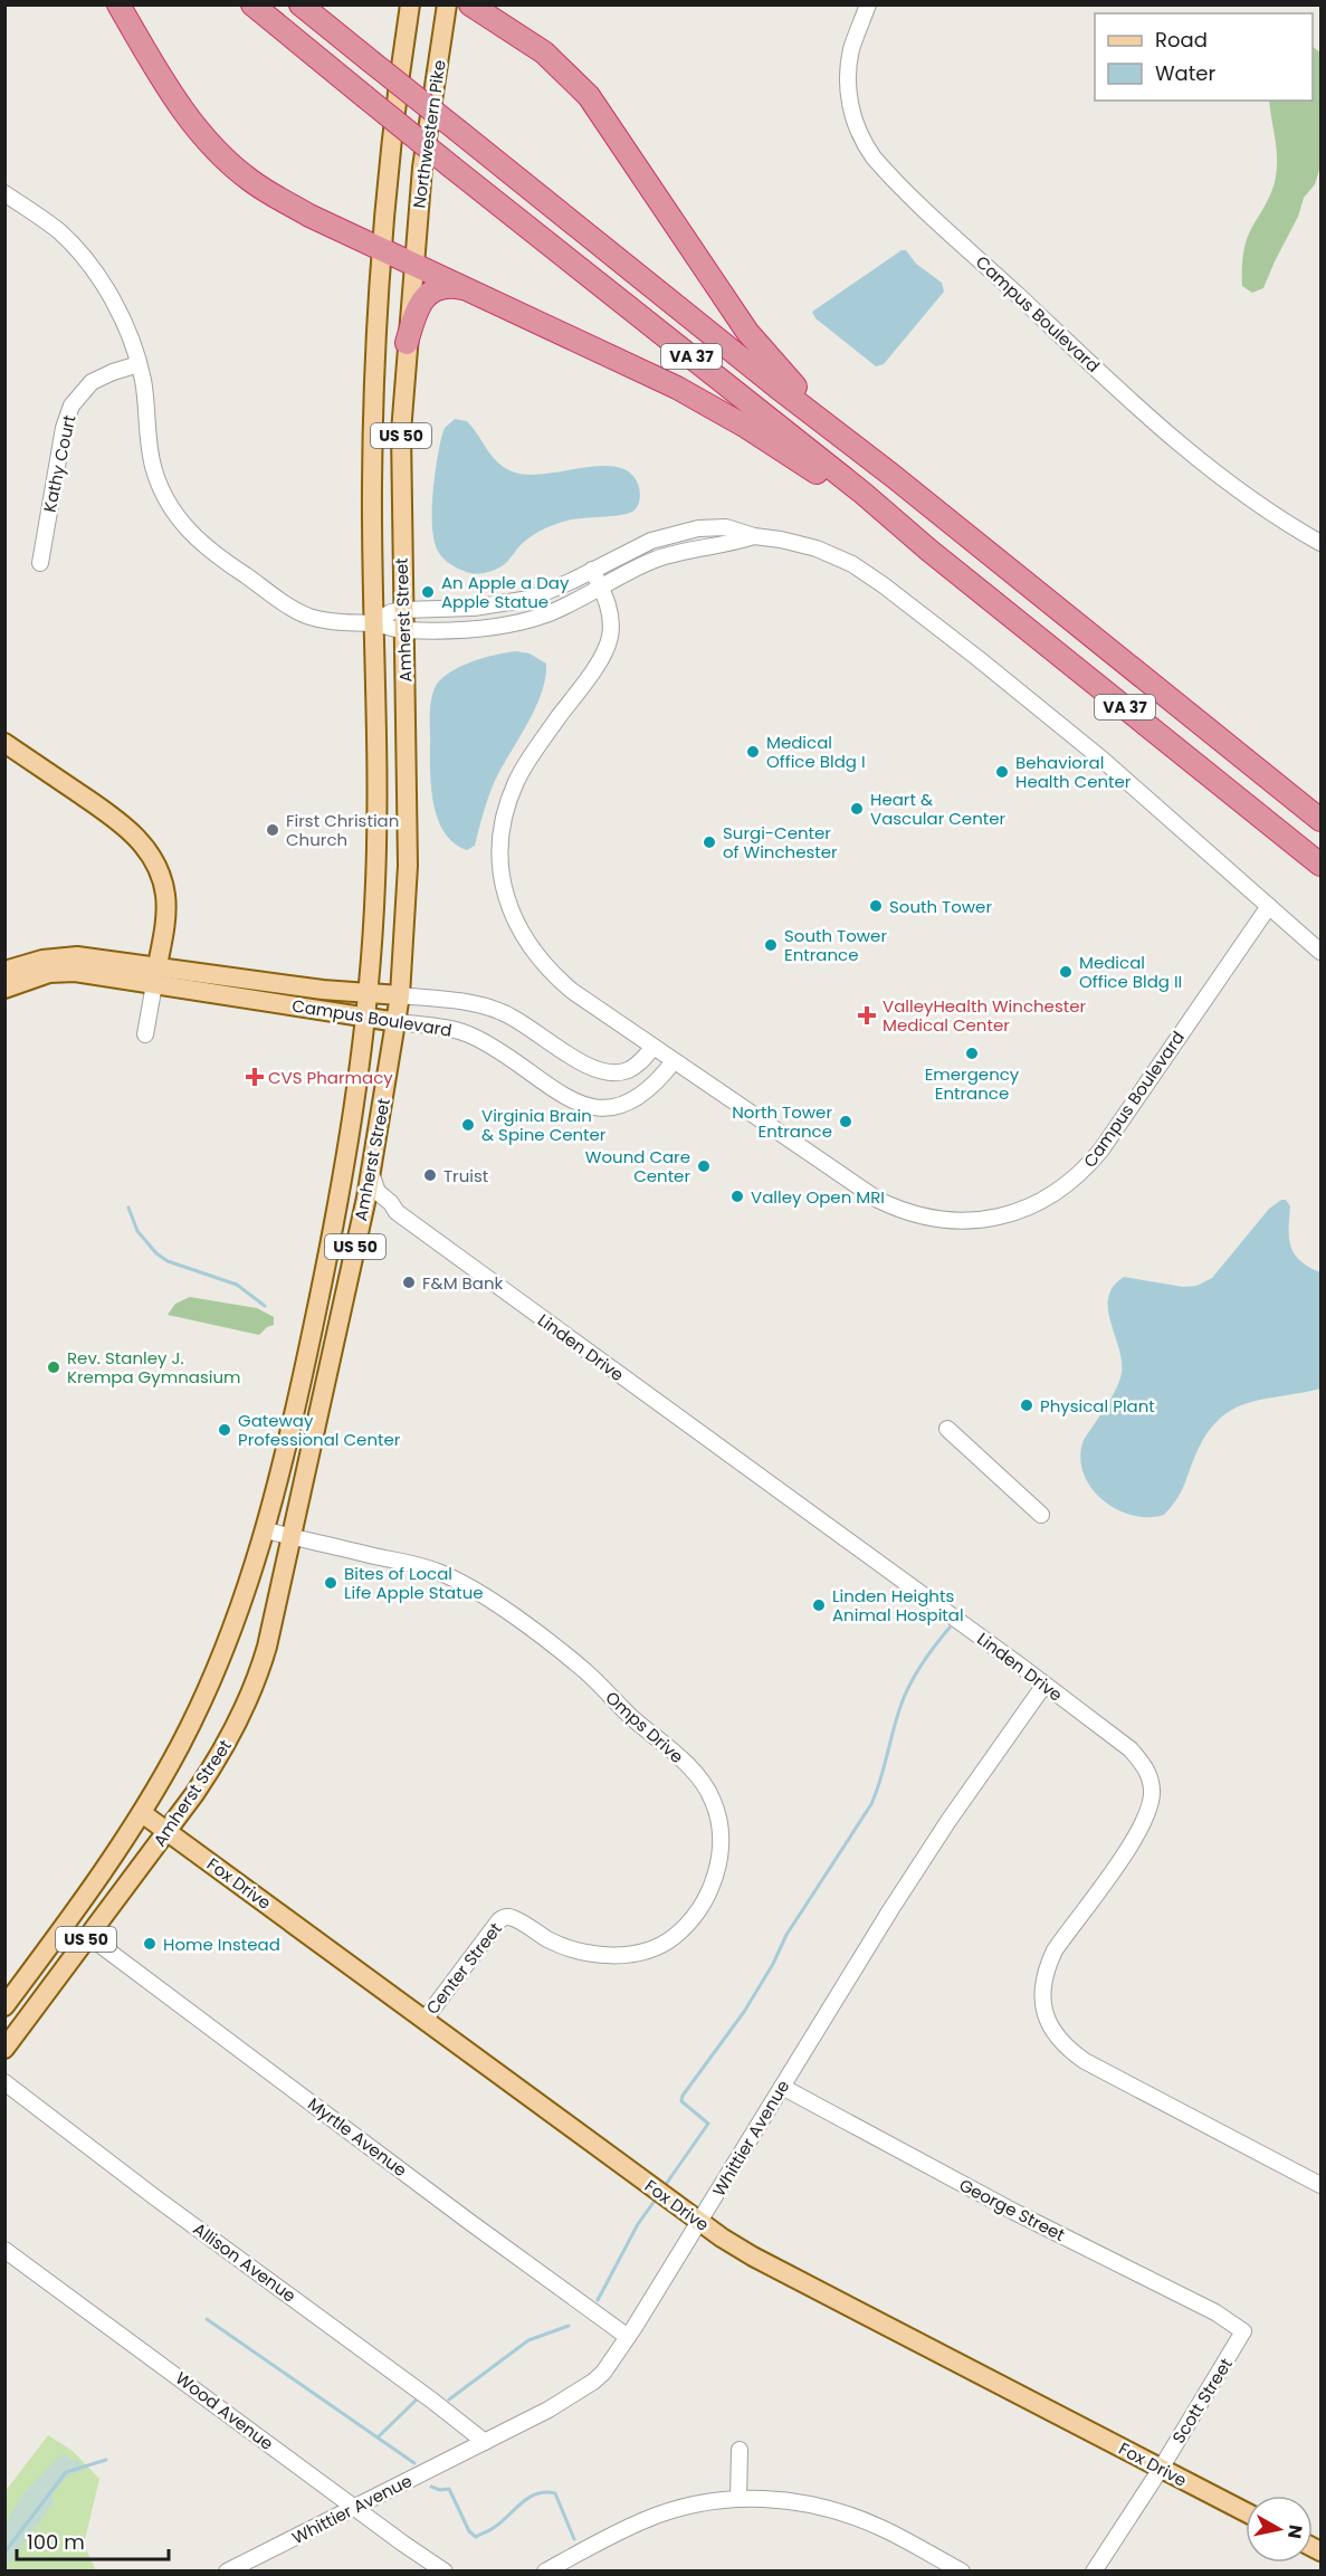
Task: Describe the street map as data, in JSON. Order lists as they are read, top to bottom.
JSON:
{
  "streets": {
    "highway": ["VA 37"],
    "main road": [
      "Northwestern Pike",
      "Campus Boulevard",
      "US 50",
      "Amherst Street",
      "Fox Drive"
    ],
    "street": [
      "Kathy Court",
      "Linden Drive",
      "Omps Drive",
      "Center Street",
      "Myrtle Avenue",
      "Whittier Avenue",
      "George Street",
      "Allison Avenue",
      "Scott Street",
      "Wood Avenue"
    ]
  },
  "crossings": [
    ["Northwestern Pike", "Amherst Street"],
    ["Campus Boulevard", "Amherst Street"],
    ["Amherst Street", "Linden Drive"],
    ["Amherst Street", "Omps Drive"],
    ["Amherst Street", "Fox Drive"],
    ["Amherst Street", "Myrtle Avenue"],
    ["Linden Drive", "Whittier Avenue"],
    ["Omps Drive", "Center Street"],
    ["Fox Drive", "Center Street"],
    ["Fox Drive", "Whittier Avenue"],
    ["Fox Drive", "Scott Street"],
    ["Myrtle Avenue", "Whittier Avenue"],
    ["Whittier Avenue", "George Street"],
    ["Whittier Avenue", "Allison Avenue"],
    ["Whittier Avenue", "Wood Avenue"],
    ["George Street", "Scott Street"]
  ],
  "places": {
    "other": [
      "An Apple a Day Apple Statue",
      "Medical Office Bldg I",
      "Behavioral Health Center",
      "Heart & Vascular Center",
      "First Christian Church",
      "Surgi-Center of Winchester",
      "South Tower",
      "South Tower Entrance",
      "Medical Office Bldg II",
      "Emergency Entrance",
      "North Tower Entrance",
      "Virginia Brain & Spine Center",
      "Wound Care Center",
      "Truist",
      "Valley Open MRI",
      "F&M Bank",
      "Rev. Stanley J. Krempa Gymnasium",
      "Physical Plant",
      "Gateway Professional Center",
      "Bites of Local Life Apple Statue",
      "Linden Heights Animal Hospital",
      "Home Instead"
    ],
    "health": ["ValleyHealth Winchester Medical Center", "CVS Pharmacy"]
  },
  "legend": ["Road", "Water"],
  "scale_bar": "100 m",
  "north": "right"
}
